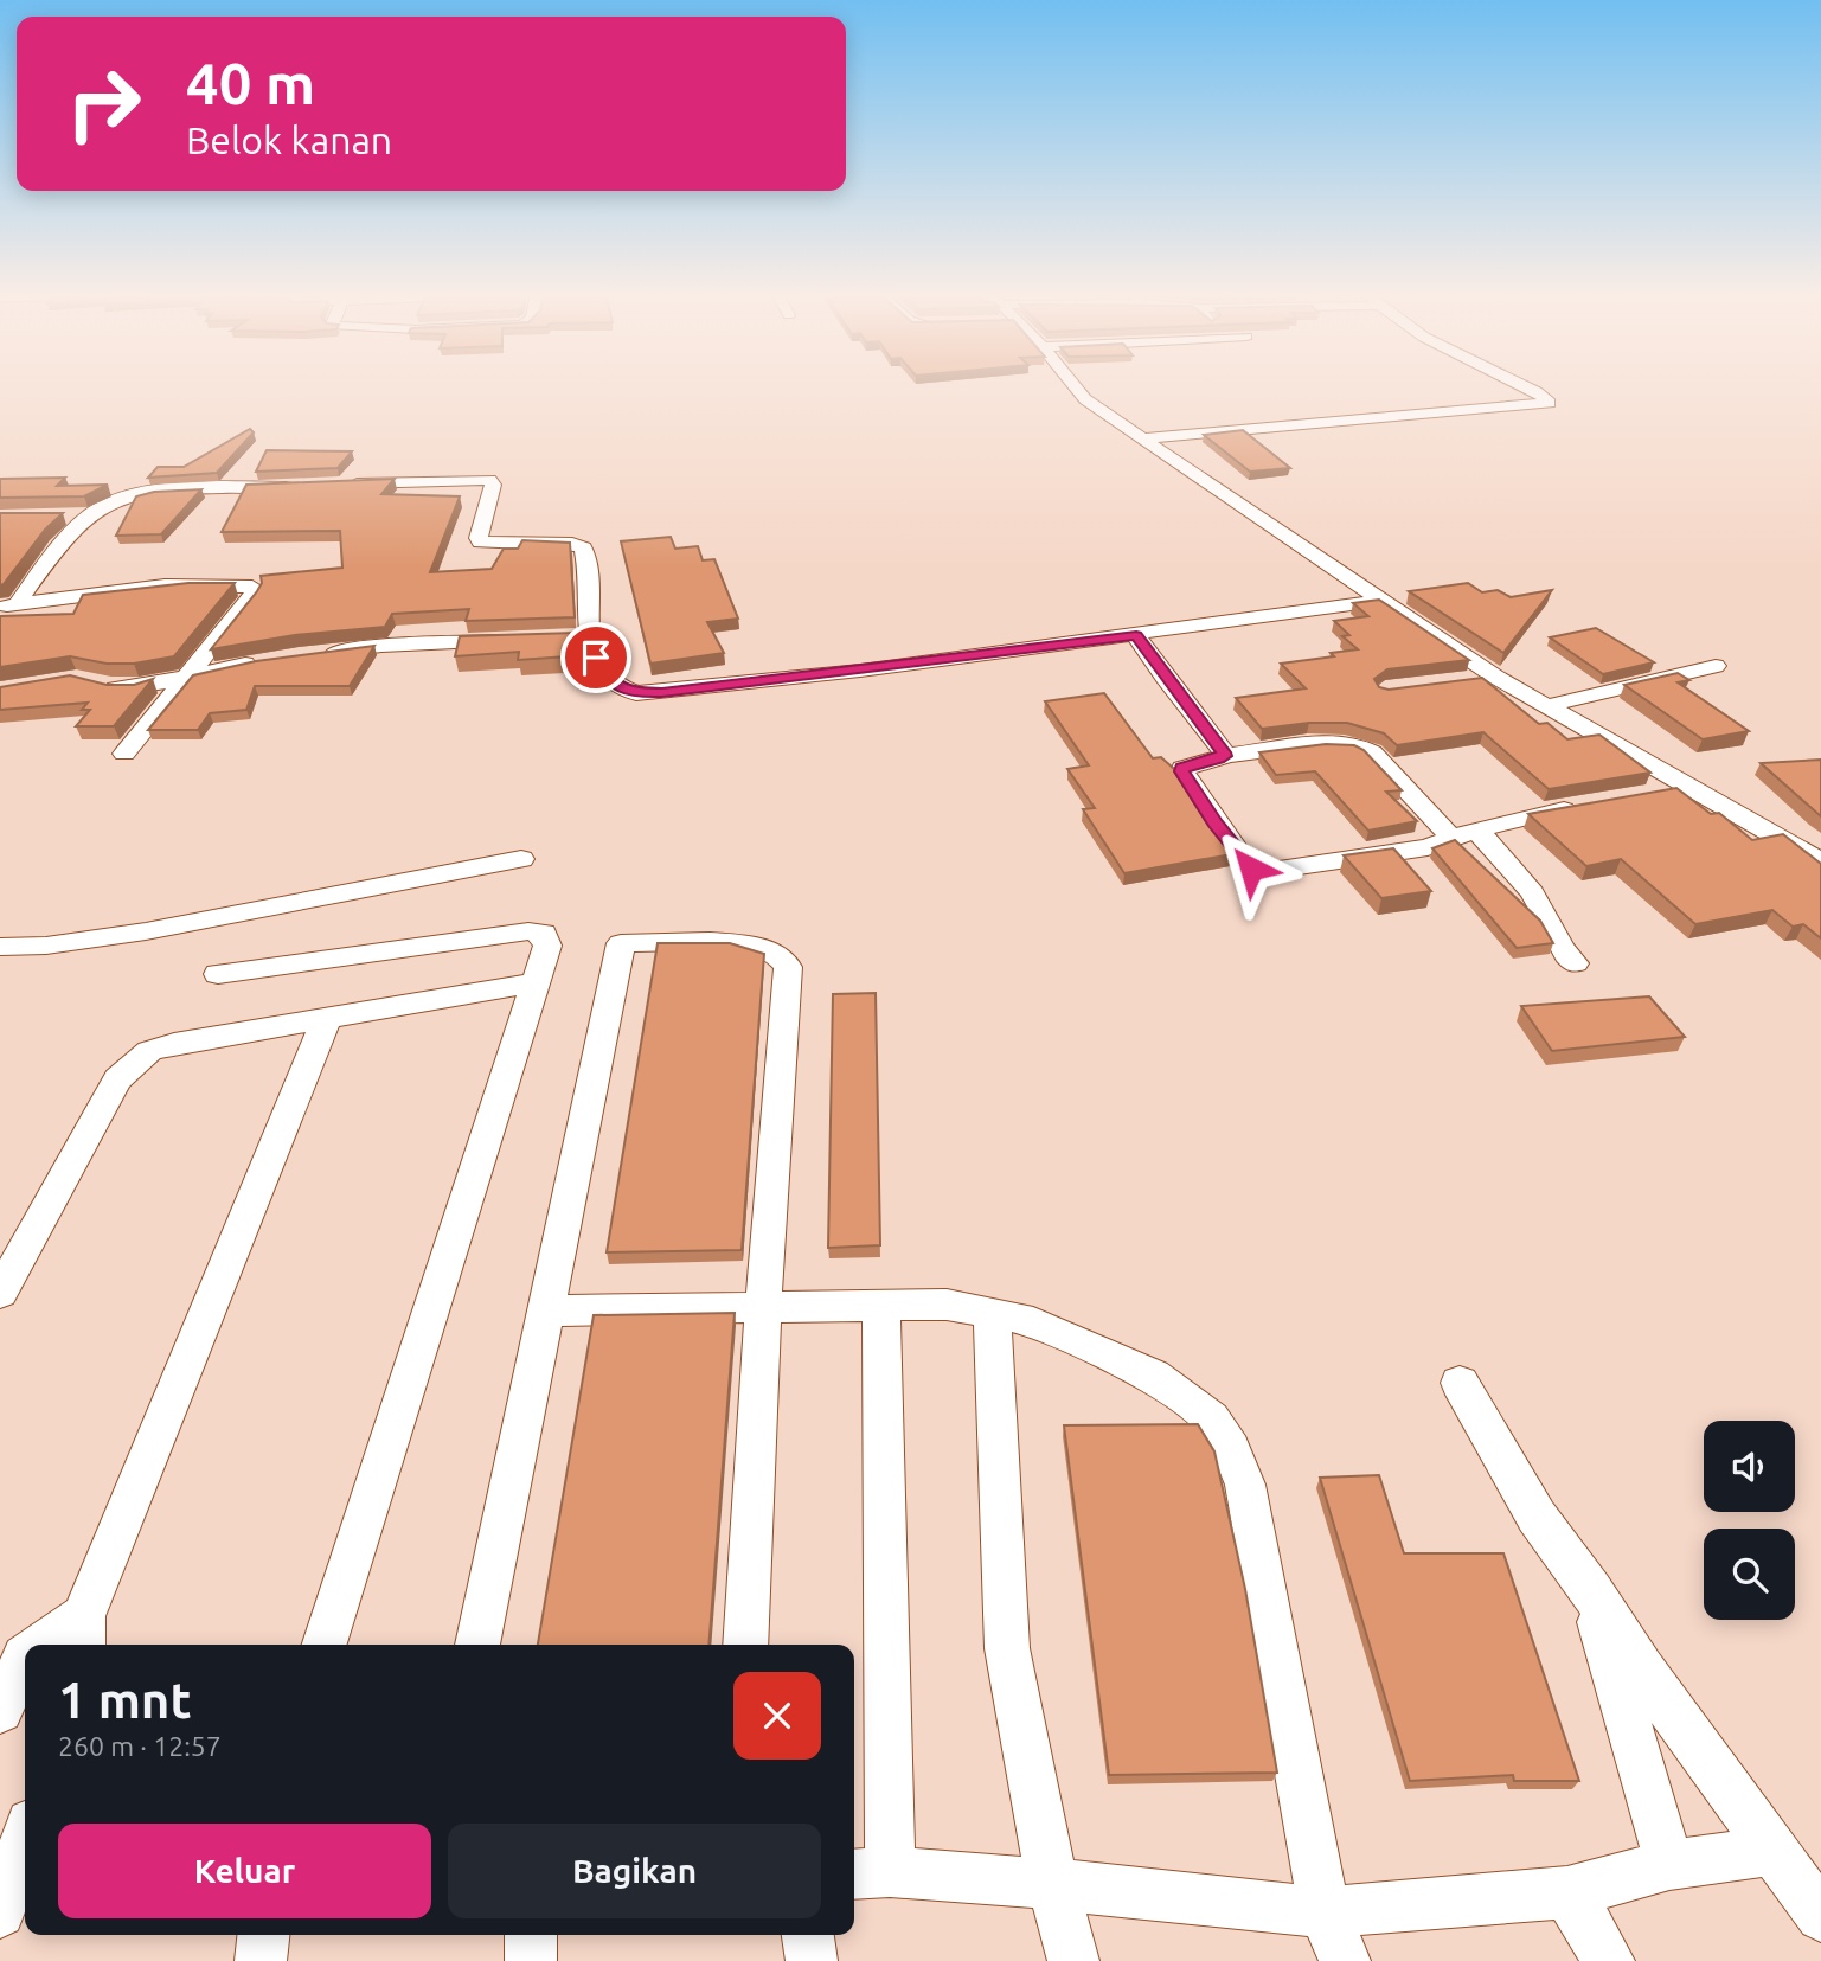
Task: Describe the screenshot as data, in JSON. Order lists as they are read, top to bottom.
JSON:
{
  "page": {
    "turn": ["40 m", "Belok kanan"],
    "heading": ["1 mnt", "260 m · 12:57"],
    "buttons": ["Keluar", "Bagikan"]
  }
}
